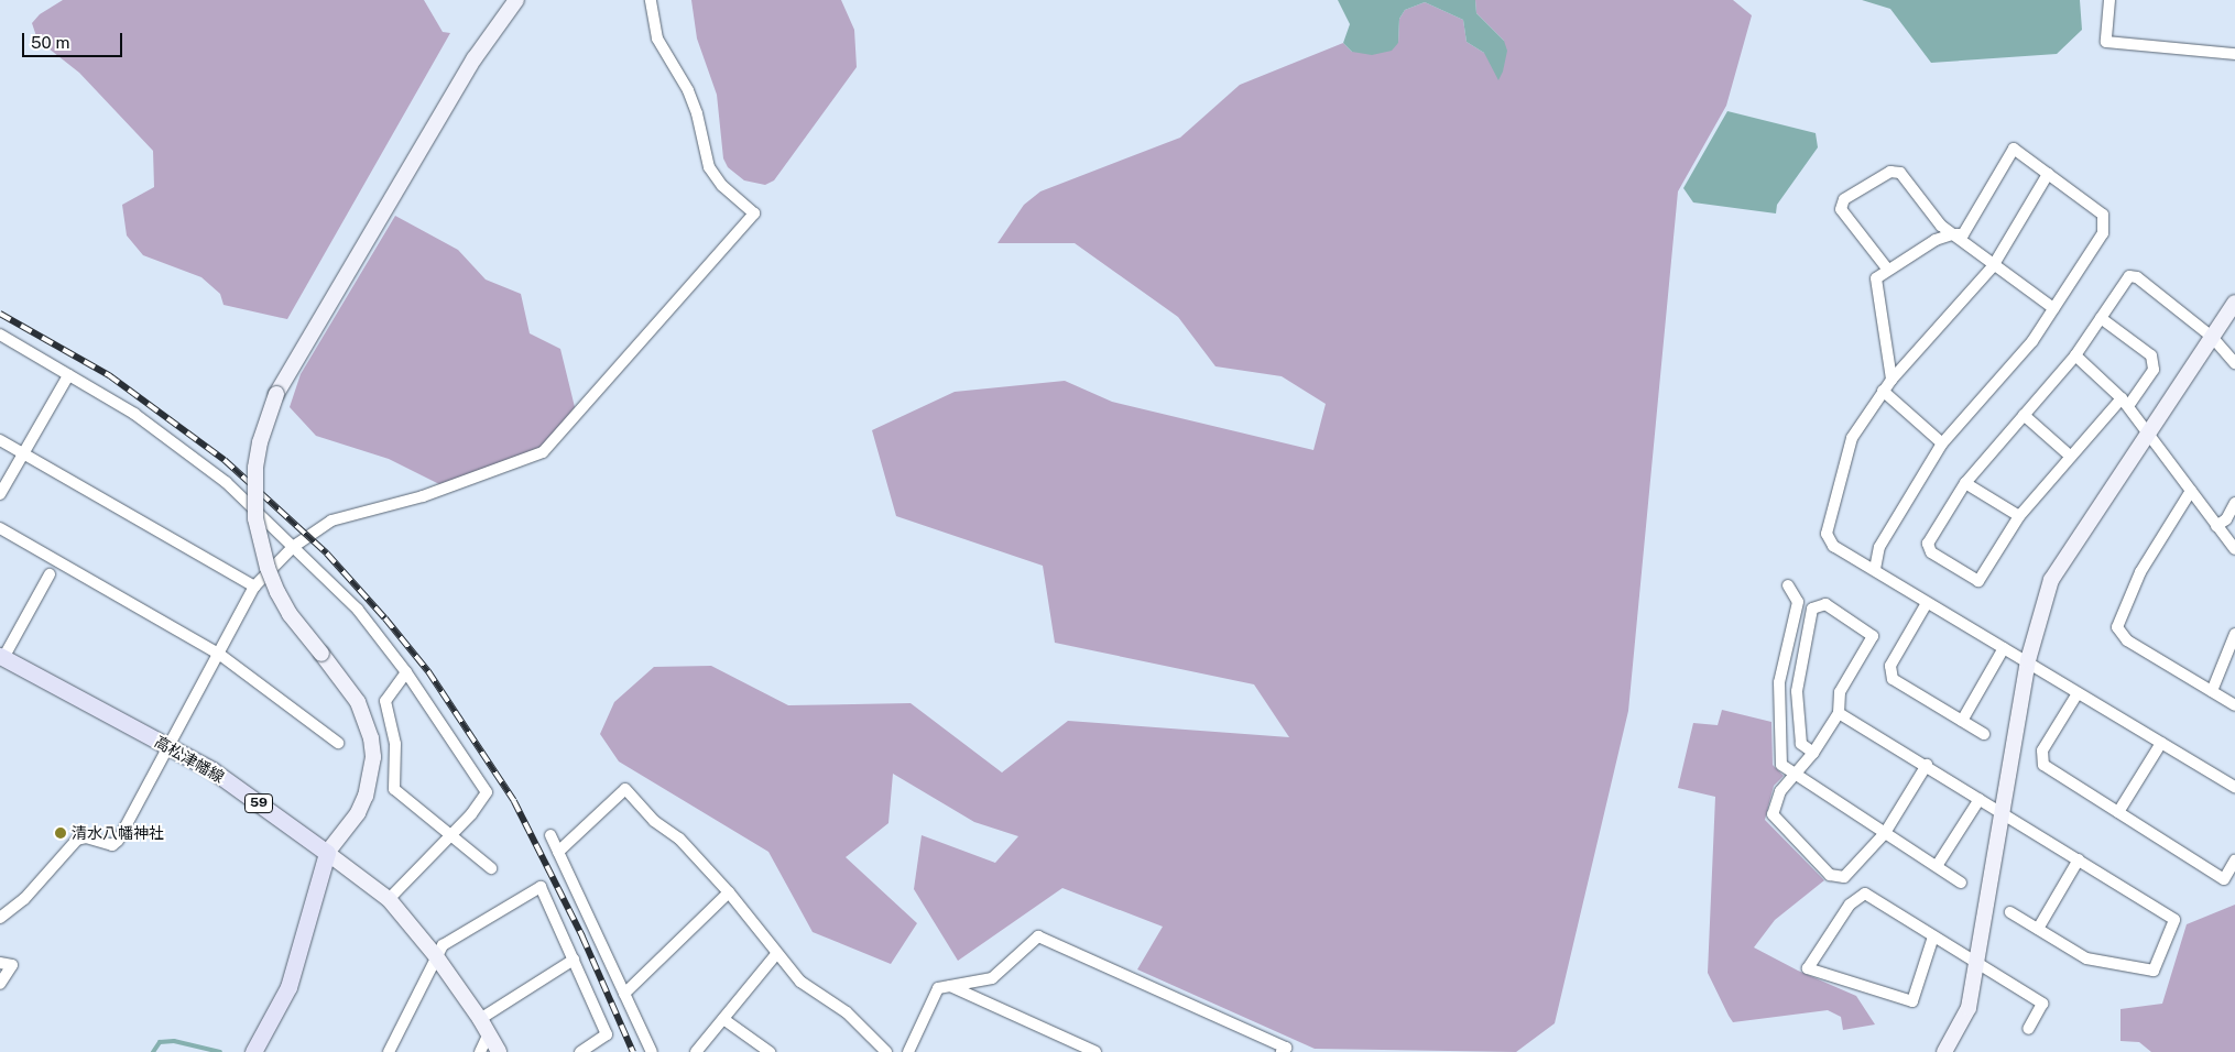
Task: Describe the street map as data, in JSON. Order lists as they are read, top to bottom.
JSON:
{
  "streets": {
    "main road": ["高松津幡線", "59"]
  },
  "places": ["清水八幡神社"],
  "scale_bar": "50 m"
}
